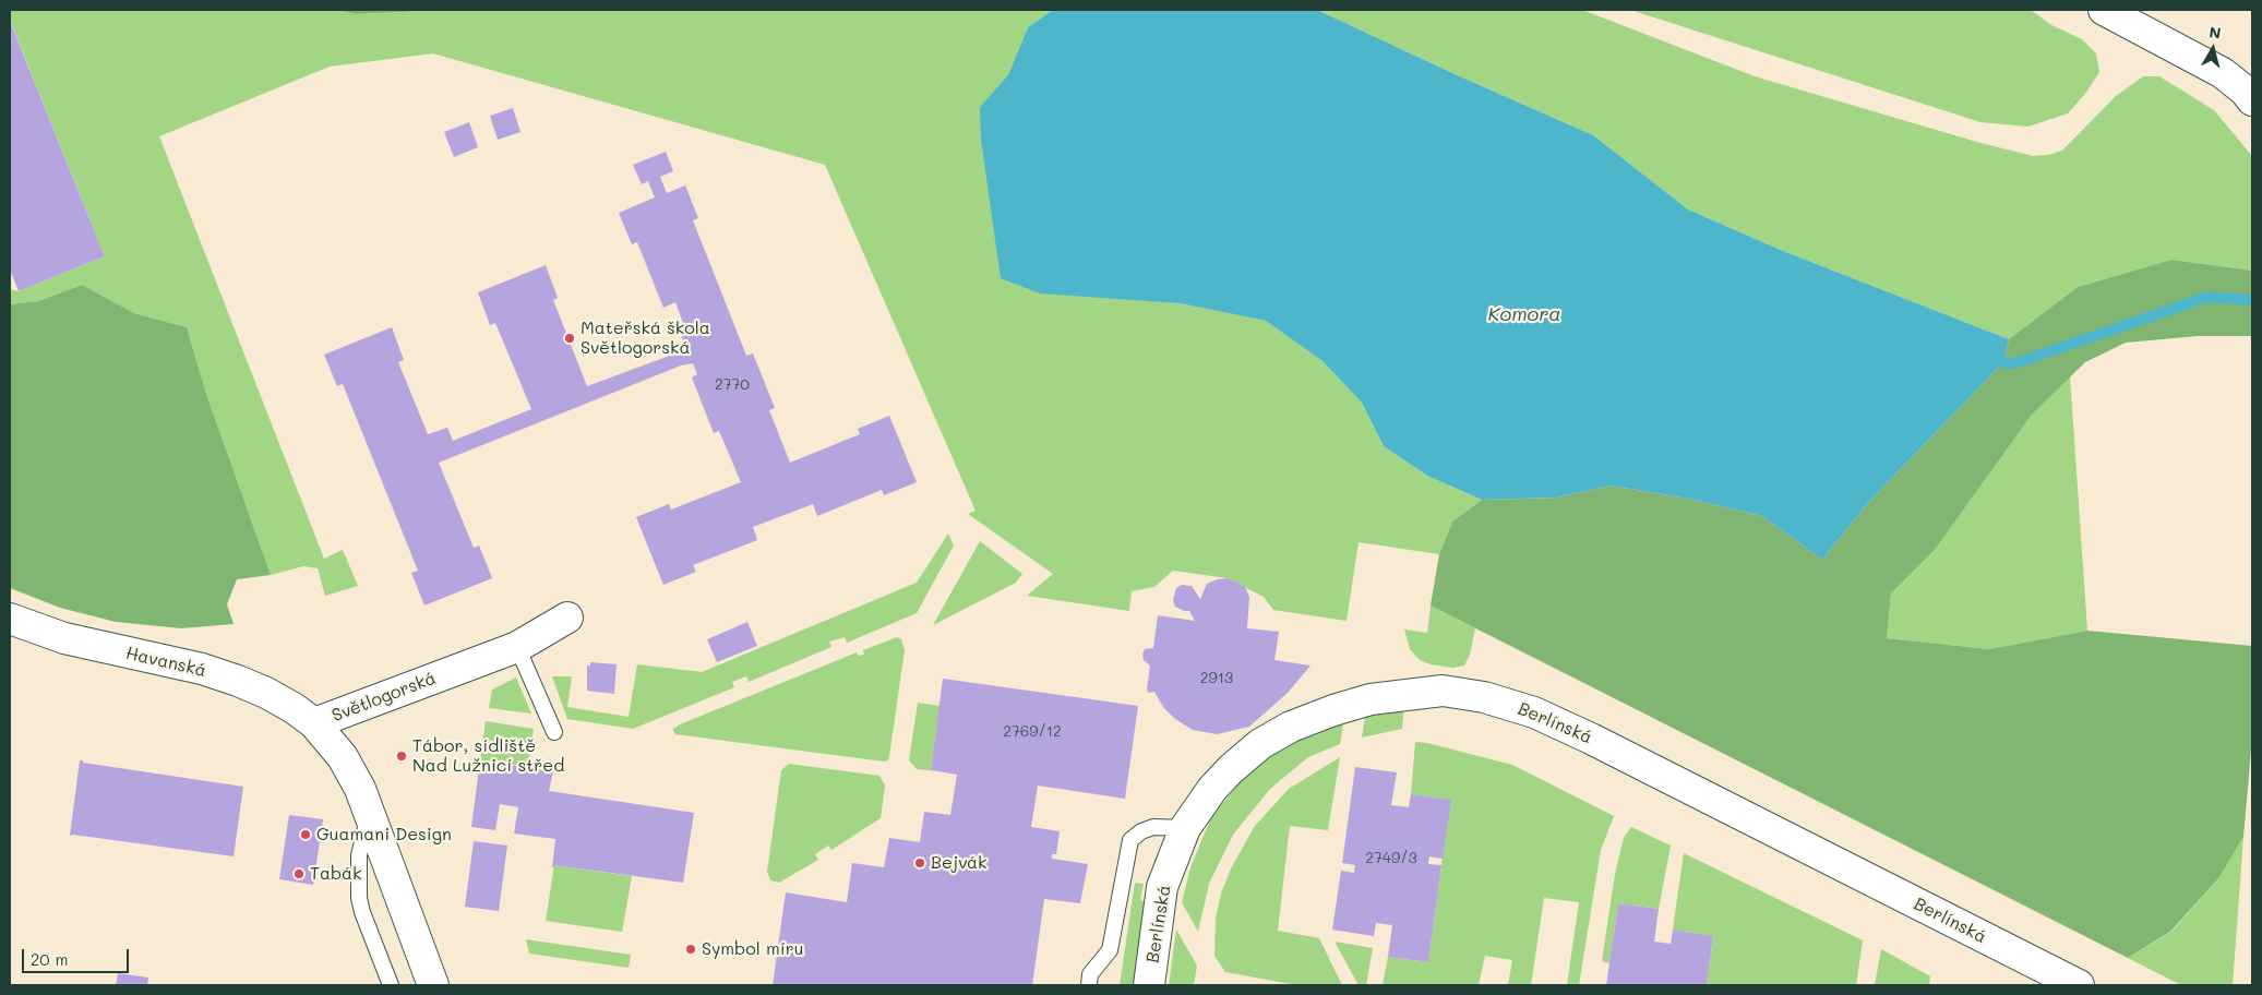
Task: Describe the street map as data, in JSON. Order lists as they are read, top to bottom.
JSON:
{
  "streets": {
    "street": ["Havanská", "Světlogorská", "Berlínská"]
  },
  "crossings": [
    ["Havanská", "Světlogorská"]
  ],
  "water": ["Komora"],
  "places": [
    "Mateřská škola Světlogorská",
    "Tábor, sídliště Nad Lužnicí střed",
    "Guamani Design",
    "Bejvák",
    "Tabák",
    "Symbol míru"
  ],
  "house_numbers": [
    "2770",
    "2913",
    "2769/12",
    "2749/3"
  ],
  "scale_bar": "20 m",
  "north": "top"
}
